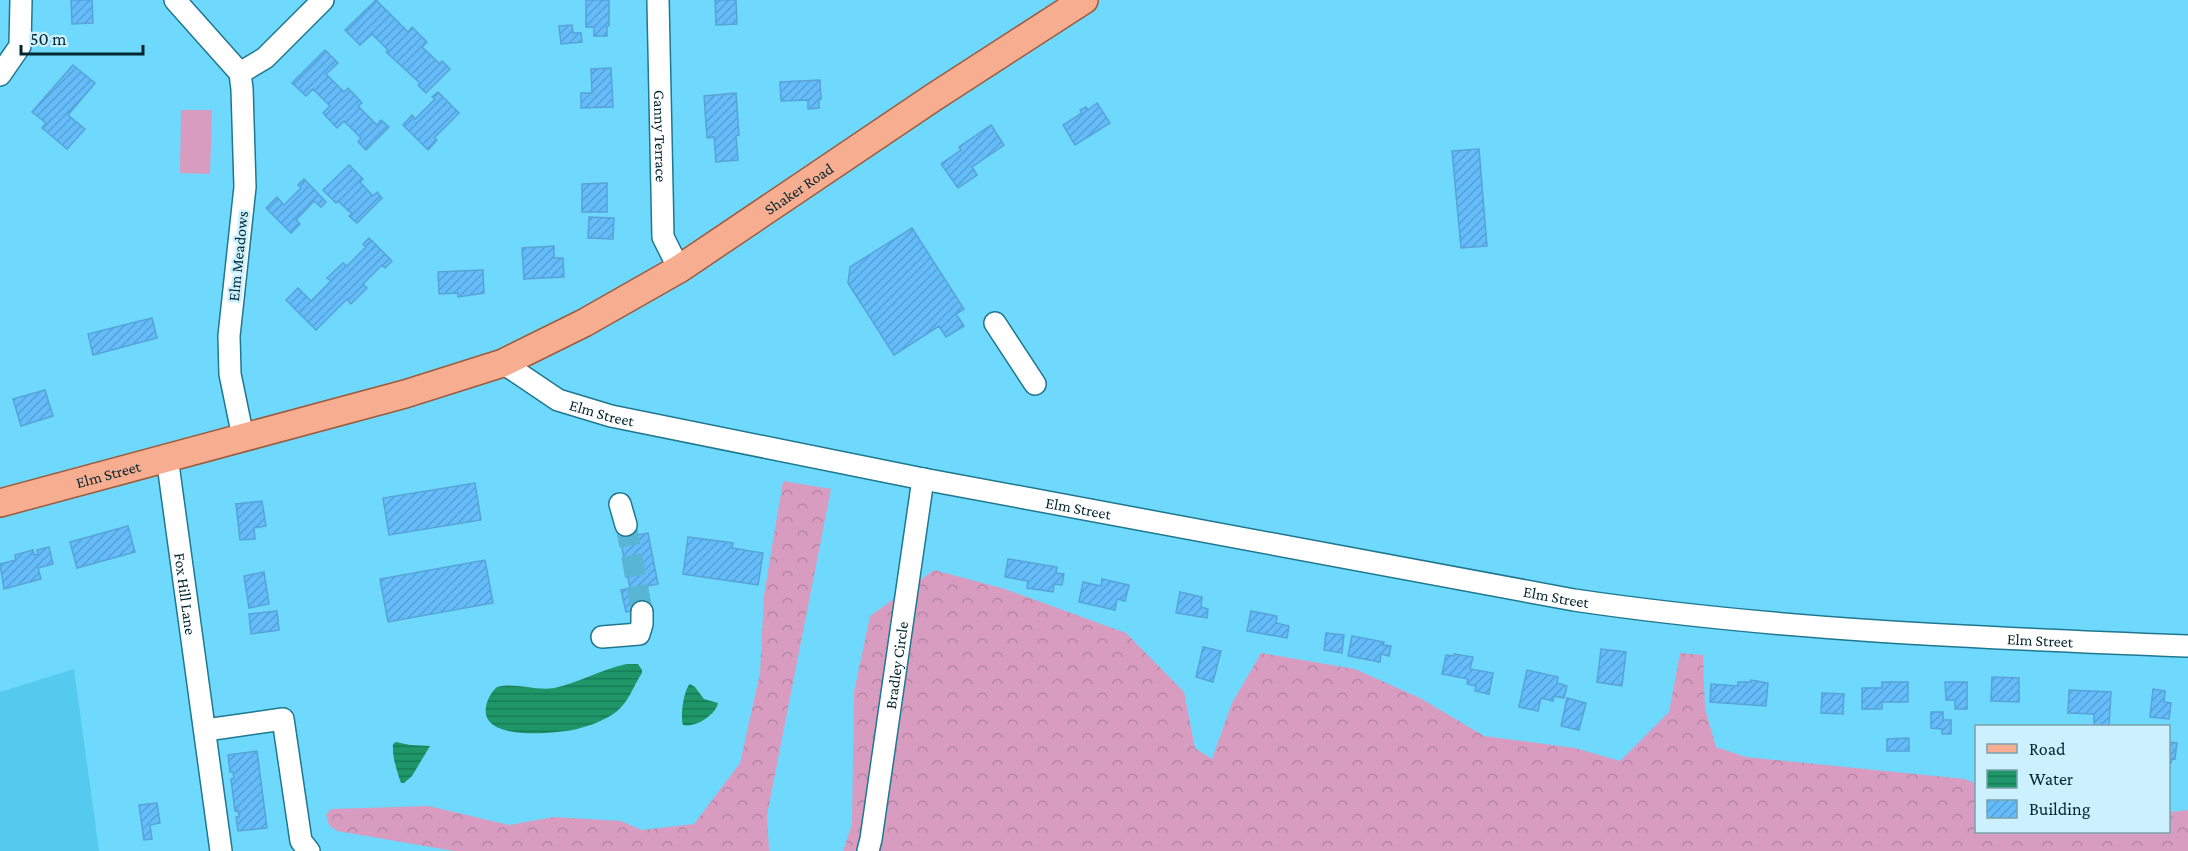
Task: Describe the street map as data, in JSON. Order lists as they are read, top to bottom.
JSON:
{
  "streets": {
    "main road": ["Shaker Road", "Elm Street"],
    "street": [
      "Ganny Terrace",
      "Elm Meadows",
      "Fox Hill Lane",
      "Bradley Circle"
    ]
  },
  "crossings": [
    ["Ganny Terrace", "Shaker Road"],
    ["Shaker Road", "Elm Street"],
    ["Elm Meadows", "Elm Street"],
    ["Elm Street", "Fox Hill Lane"],
    ["Elm Street", "Bradley Circle"]
  ],
  "legend": ["Road", "Water", "Building"],
  "scale_bar": "50 m"
}
